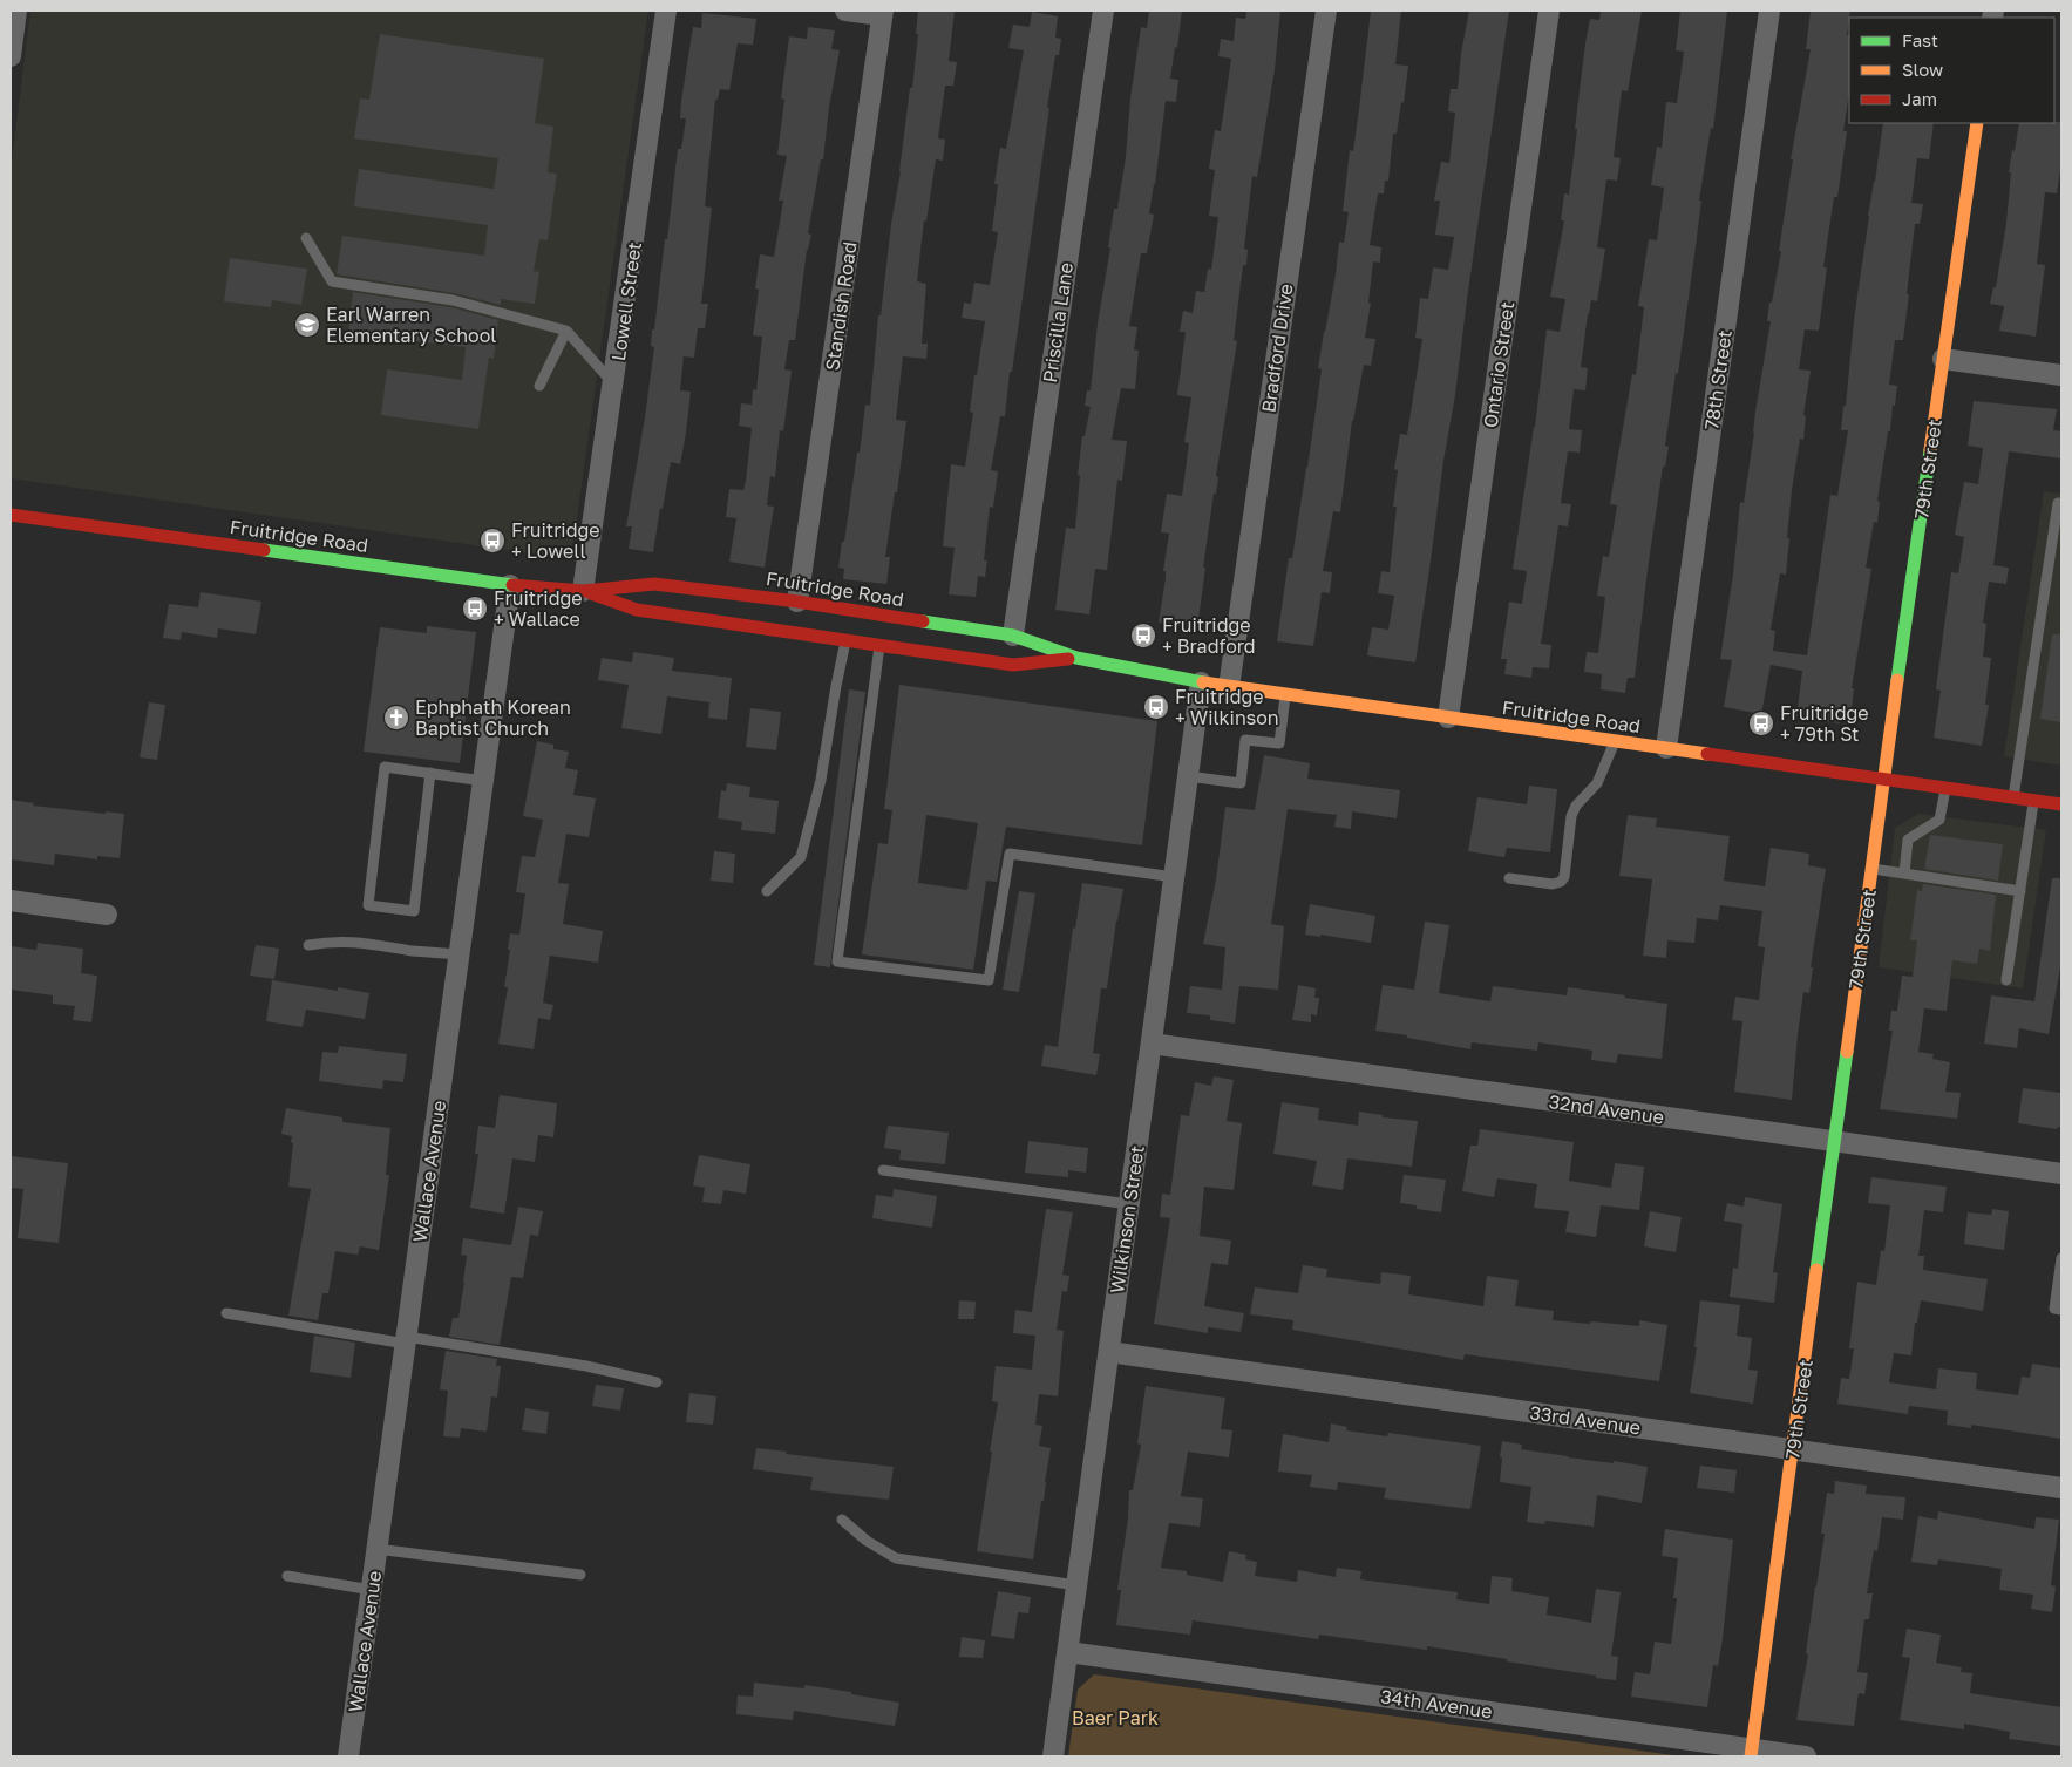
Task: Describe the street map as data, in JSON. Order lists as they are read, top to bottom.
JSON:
{
  "streets": {
    "main road": ["79th Street", "Fruitridge Road"],
    "street": [
      "Lowell Street",
      "Standish Road",
      "Priscilla Lane",
      "Bradford Drive",
      "Ontario Street",
      "78th Street",
      "32nd Avenue",
      "Wallace Avenue",
      "Wilkinson Street",
      "33rd Avenue",
      "34th Avenue"
    ]
  },
  "crossings": [
    ["Lowell Street", "Fruitridge Road"],
    ["Standish Road", "Fruitridge Road"],
    ["Priscilla Lane", "Fruitridge Road"],
    ["Bradford Drive", "Fruitridge Road"],
    ["Ontario Street", "Fruitridge Road"],
    ["78th Street", "Fruitridge Road"],
    ["79th Street", "Fruitridge Road"],
    ["79th Street", "32nd Avenue"],
    ["79th Street", "33rd Avenue"],
    ["79th Street", "34th Avenue"],
    ["Fruitridge Road", "Wallace Avenue"],
    ["Fruitridge Road", "Wilkinson Street"],
    ["32nd Avenue", "Wilkinson Street"],
    ["Wilkinson Street", "33rd Avenue"],
    ["Wilkinson Street", "34th Avenue"]
  ],
  "parks": ["Baer Park"],
  "places": {
    "school or university": ["Earl Warren Elementary School"],
    "bus stop": [
      "Fruitridge + Lowell",
      "Fruitridge + Wallace",
      "Fruitridge + Bradford",
      "Fruitridge + Wilkinson",
      "Fruitridge + 79th St"
    ],
    "church": ["Ephphath Korean Baptist Church"]
  },
  "legend": ["Fast", "Slow", "Jam"]
}
